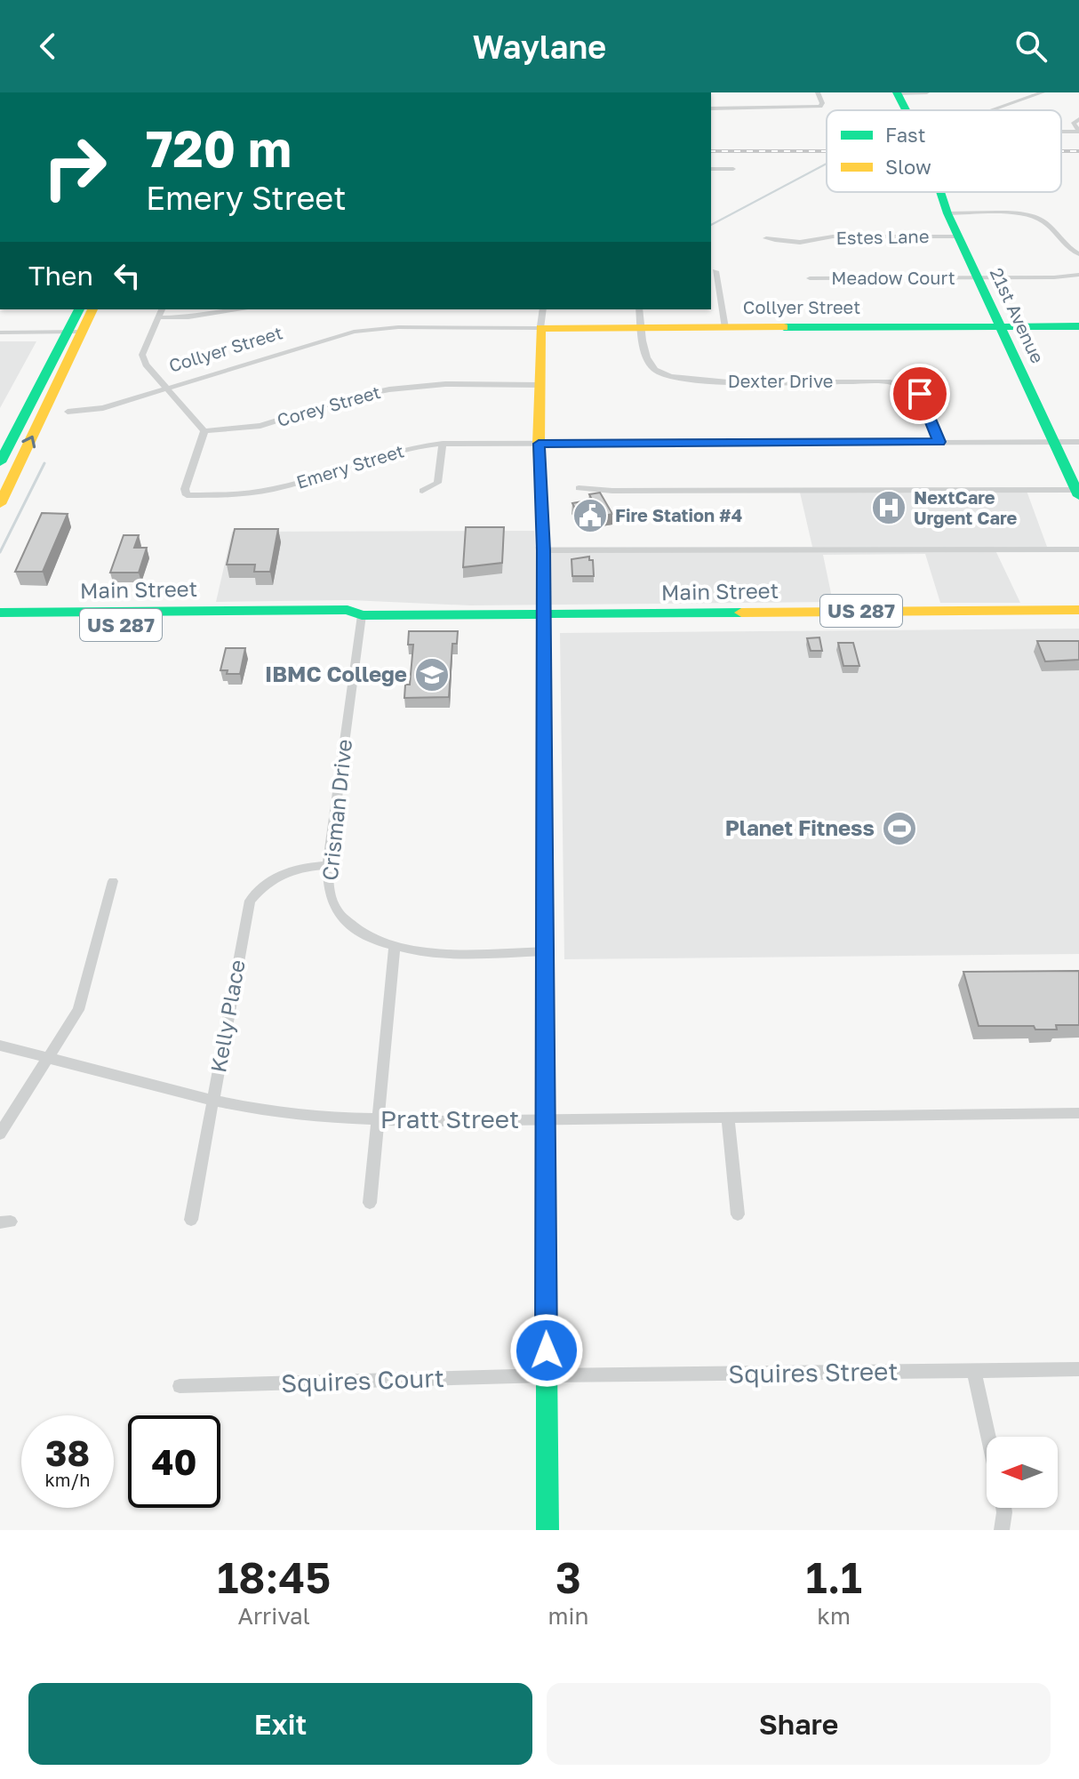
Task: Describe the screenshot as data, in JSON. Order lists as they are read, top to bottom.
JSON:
{
  "streets": {
    "main road": [
      "Collyer Street",
      "21st Avenue",
      "Main Street",
      "US 287"
    ],
    "street": [
      "Estes Lane",
      "Meadow Court",
      "Dexter Drive",
      "Corey Street",
      "Emery Street",
      "Crisman Drive",
      "Kelly Place",
      "Pratt Street",
      "Squires Street",
      "Squires Court"
    ]
  },
  "crossings": [
    ["Estes Lane", "21st Avenue"],
    ["Meadow Court", "21st Avenue"],
    ["Collyer Street", "21st Avenue"],
    ["Collyer Street", "Dexter Drive"],
    ["21st Avenue", "Emery Street"],
    ["Dexter Drive", "Emery Street"],
    ["Corey Street", "Emery Street"],
    ["Main Street", "Crisman Drive"],
    ["Crisman Drive", "Kelly Place"],
    ["Kelly Place", "Pratt Street"],
    ["Squires Street", "Squires Court"]
  ],
  "places": {
    "hospital": ["NextCare Urgent Care"],
    "public building": ["Fire Station #4"],
    "school or university": ["IBMC College"],
    "sports": ["Planet Fitness"]
  },
  "legend": ["Fast", "Slow"],
  "north": "left",
  "page": {
    "header": "Waylane",
    "turn": ["720 m", "Emery Street"],
    "then": "Then",
    "speed": "38 km/h",
    "limit": "40",
    "eta": [
      "18:45",
      "Arrival",
      "3",
      "min",
      "1.1",
      "km"
    ],
    "buttons": ["Exit", "Share"]
  }
}
